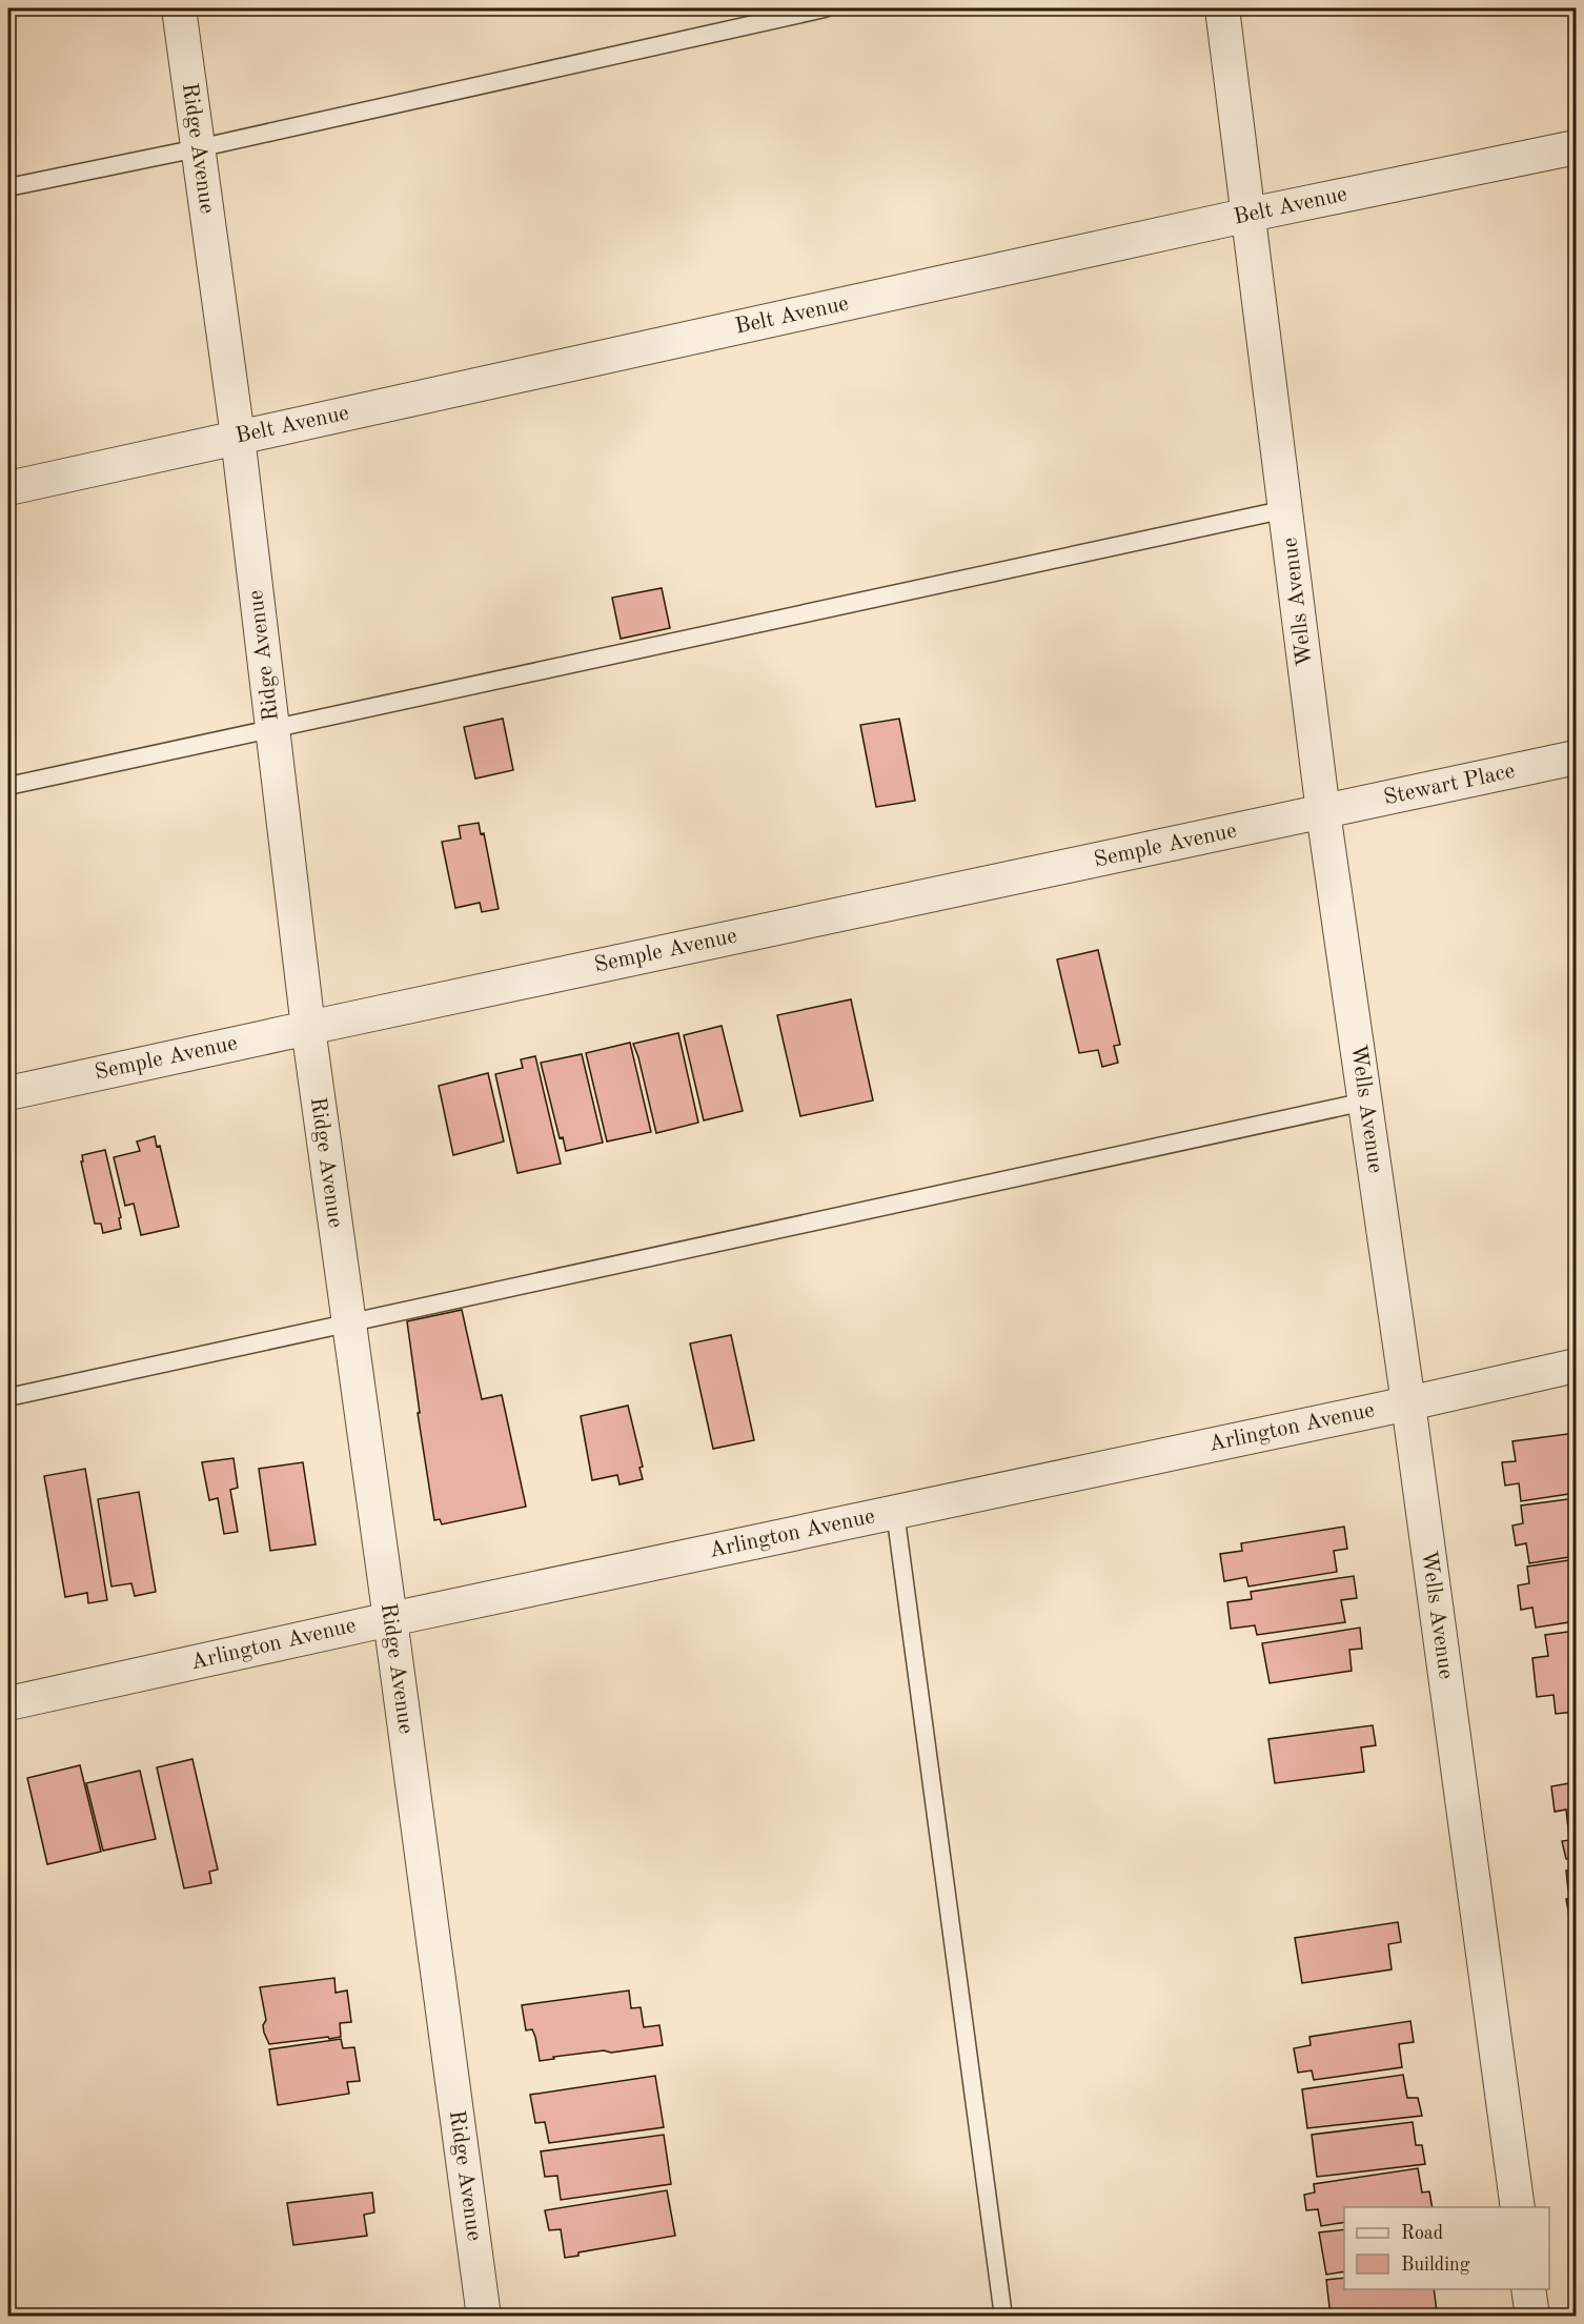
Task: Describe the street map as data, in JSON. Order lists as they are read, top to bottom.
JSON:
{
  "streets": {
    "street": [
      "Ridge Avenue",
      "Belt Avenue",
      "Wells Avenue",
      "Stewart Place",
      "Semple Avenue",
      "Arlington Avenue"
    ]
  },
  "crossings": [
    ["Ridge Avenue", "Belt Avenue"],
    ["Ridge Avenue", "Semple Avenue"],
    ["Ridge Avenue", "Arlington Avenue"],
    ["Belt Avenue", "Wells Avenue"],
    ["Wells Avenue", "Stewart Place"],
    ["Wells Avenue", "Semple Avenue"],
    ["Wells Avenue", "Arlington Avenue"],
    ["Stewart Place", "Semple Avenue"]
  ],
  "legend": ["Road", "Building"]
}
